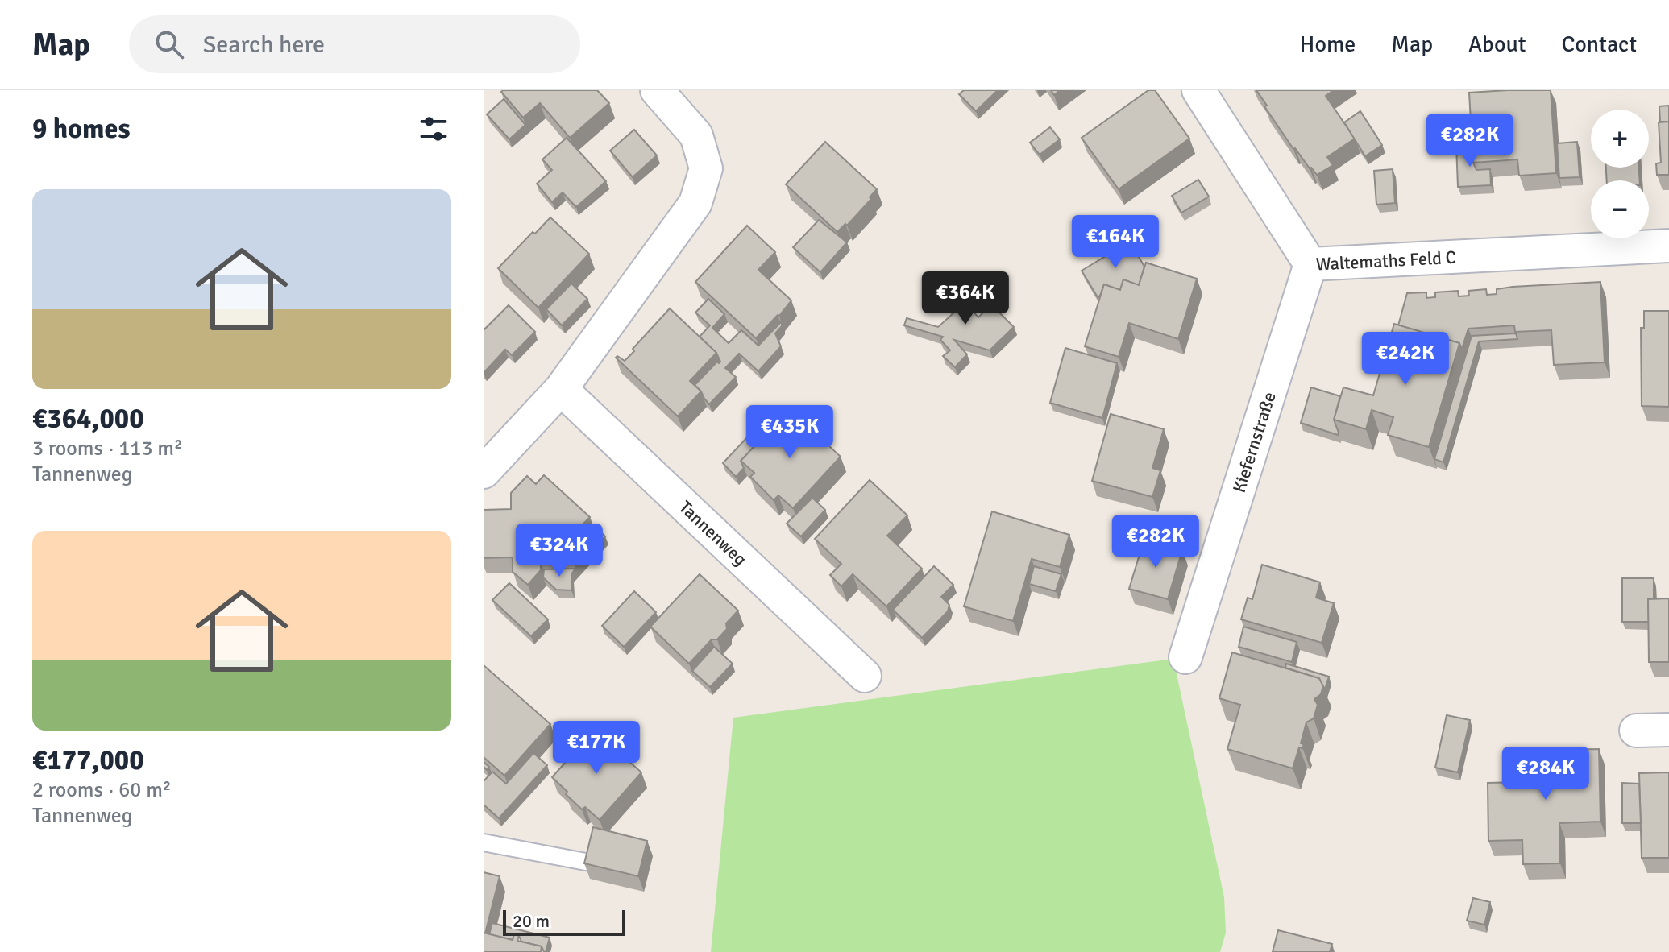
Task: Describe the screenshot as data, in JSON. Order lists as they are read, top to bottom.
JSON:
{
  "streets": {
    "street": ["Waltemaths Feld C", "Kiefernstraße", "Tannenweg"]
  },
  "crossings": [
    ["Waltemaths Feld C", "Kiefernstraße"]
  ],
  "scale_bar": "20 m",
  "page": {
    "header": "Map",
    "search": "Search here",
    "nav": [
      "Home",
      "Map",
      "About",
      "Contact"
    ],
    "heading": "9 homes",
    "map_buttons": ["+", "−"],
    "price": [
      "€282K",
      "€164K",
      "€364K",
      "€242K",
      "€435K",
      "€282K",
      "€324K",
      "€177K",
      "€284K"
    ],
    "list": [
      {
        "name": "€364,000",
        "note": "3 rooms · 113 m² · Tannenweg"
      },
      {
        "name": "€177,000",
        "note": "2 rooms · 60 m² · Tannenweg"
      }
    ],
    "scale": "20 m"
  }
}
